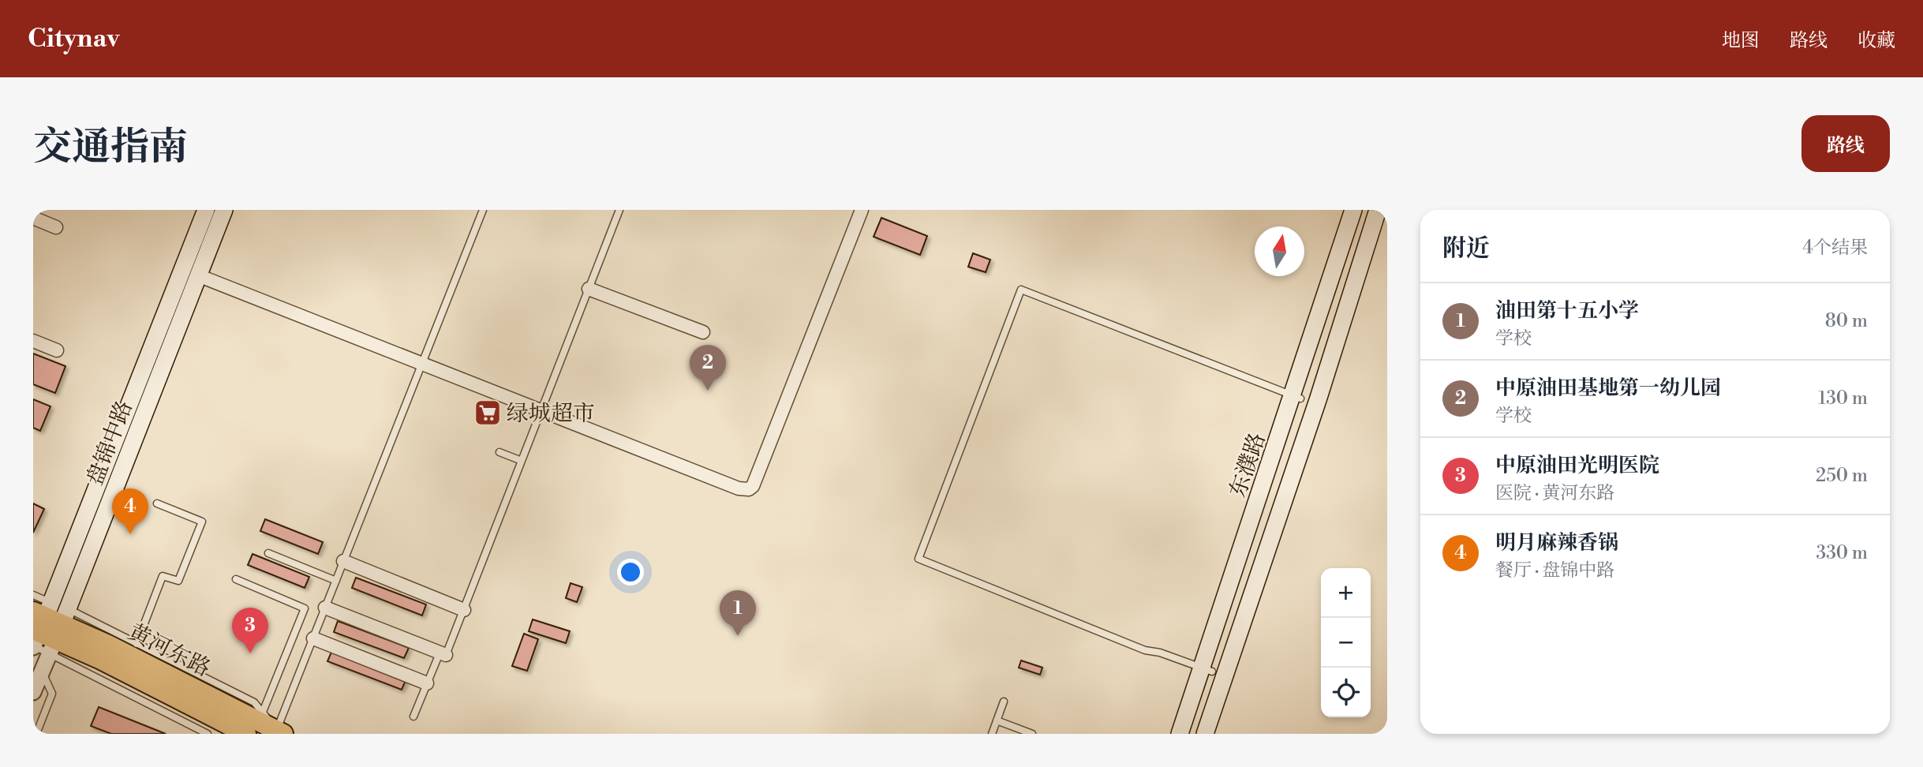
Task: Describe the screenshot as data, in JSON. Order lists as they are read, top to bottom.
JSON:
{
  "streets": {
    "main road": ["盘锦中路", "东濮路", "黄河东路"]
  },
  "crossings": [
    ["盘锦中路", "黄河东路"]
  ],
  "places": {
    "supermarket": ["绿城超市"]
  },
  "north": "top",
  "page": {
    "header": "Citynav",
    "nav": ["地图", "路线", "收藏"],
    "title": "交通指南",
    "buttons": "路线",
    "heading": ["附近", "4个结果"],
    "list": [
      {
        "mark": "1",
        "name": "油田第十五小学",
        "note": "学校",
        "value": "80 m"
      },
      {
        "mark": "2",
        "name": "中原油田基地第一幼儿园",
        "note": "学校",
        "value": "130 m"
      },
      {
        "mark": "3",
        "name": "中原油田光明医院",
        "note": "医院 · 黄河东路",
        "value": "250 m"
      },
      {
        "mark": "4",
        "name": "明月麻辣香锅",
        "note": "餐厅 · 盘锦中路",
        "value": "330 m"
      }
    ],
    "pins": [
      "2",
      "4",
      "1",
      "3"
    ],
    "map_buttons": ["+", "−"]
  }
}
